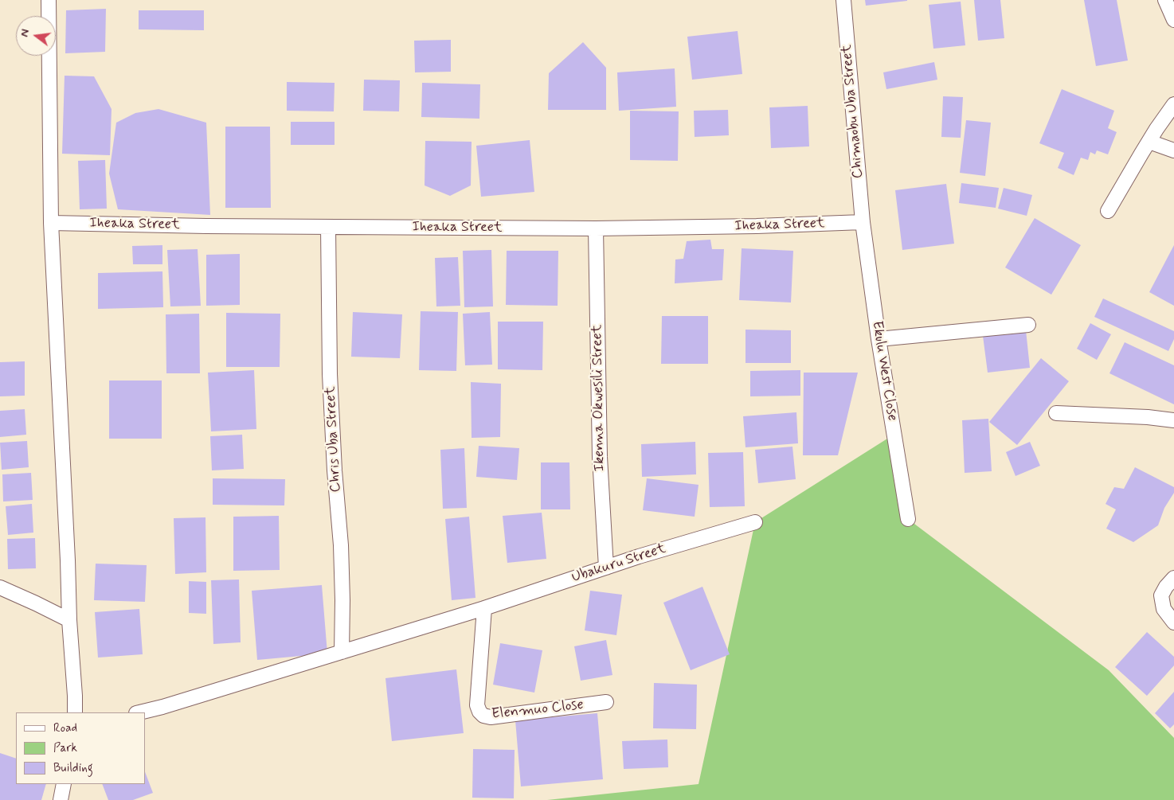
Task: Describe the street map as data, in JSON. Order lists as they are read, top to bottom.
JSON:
{
  "streets": {
    "street": [
      "Chimaobu Uba Street",
      "Iheaka Street",
      "Ekulu West Close",
      "Ikenna Okwesili Street",
      "Chris Uba Street",
      "Ubakuru Street",
      "Elenmuo Close"
    ]
  },
  "crossings": [
    ["Chimaobu Uba Street", "Iheaka Street"],
    ["Chimaobu Uba Street", "Ekulu West Close"],
    ["Iheaka Street", "Ekulu West Close"],
    ["Iheaka Street", "Ikenna Okwesili Street"],
    ["Iheaka Street", "Chris Uba Street"],
    ["Ikenna Okwesili Street", "Ubakuru Street"],
    ["Chris Uba Street", "Ubakuru Street"],
    ["Ubakuru Street", "Elenmuo Close"]
  ],
  "legend": ["Road", "Park", "Building"],
  "north": "left"
}
